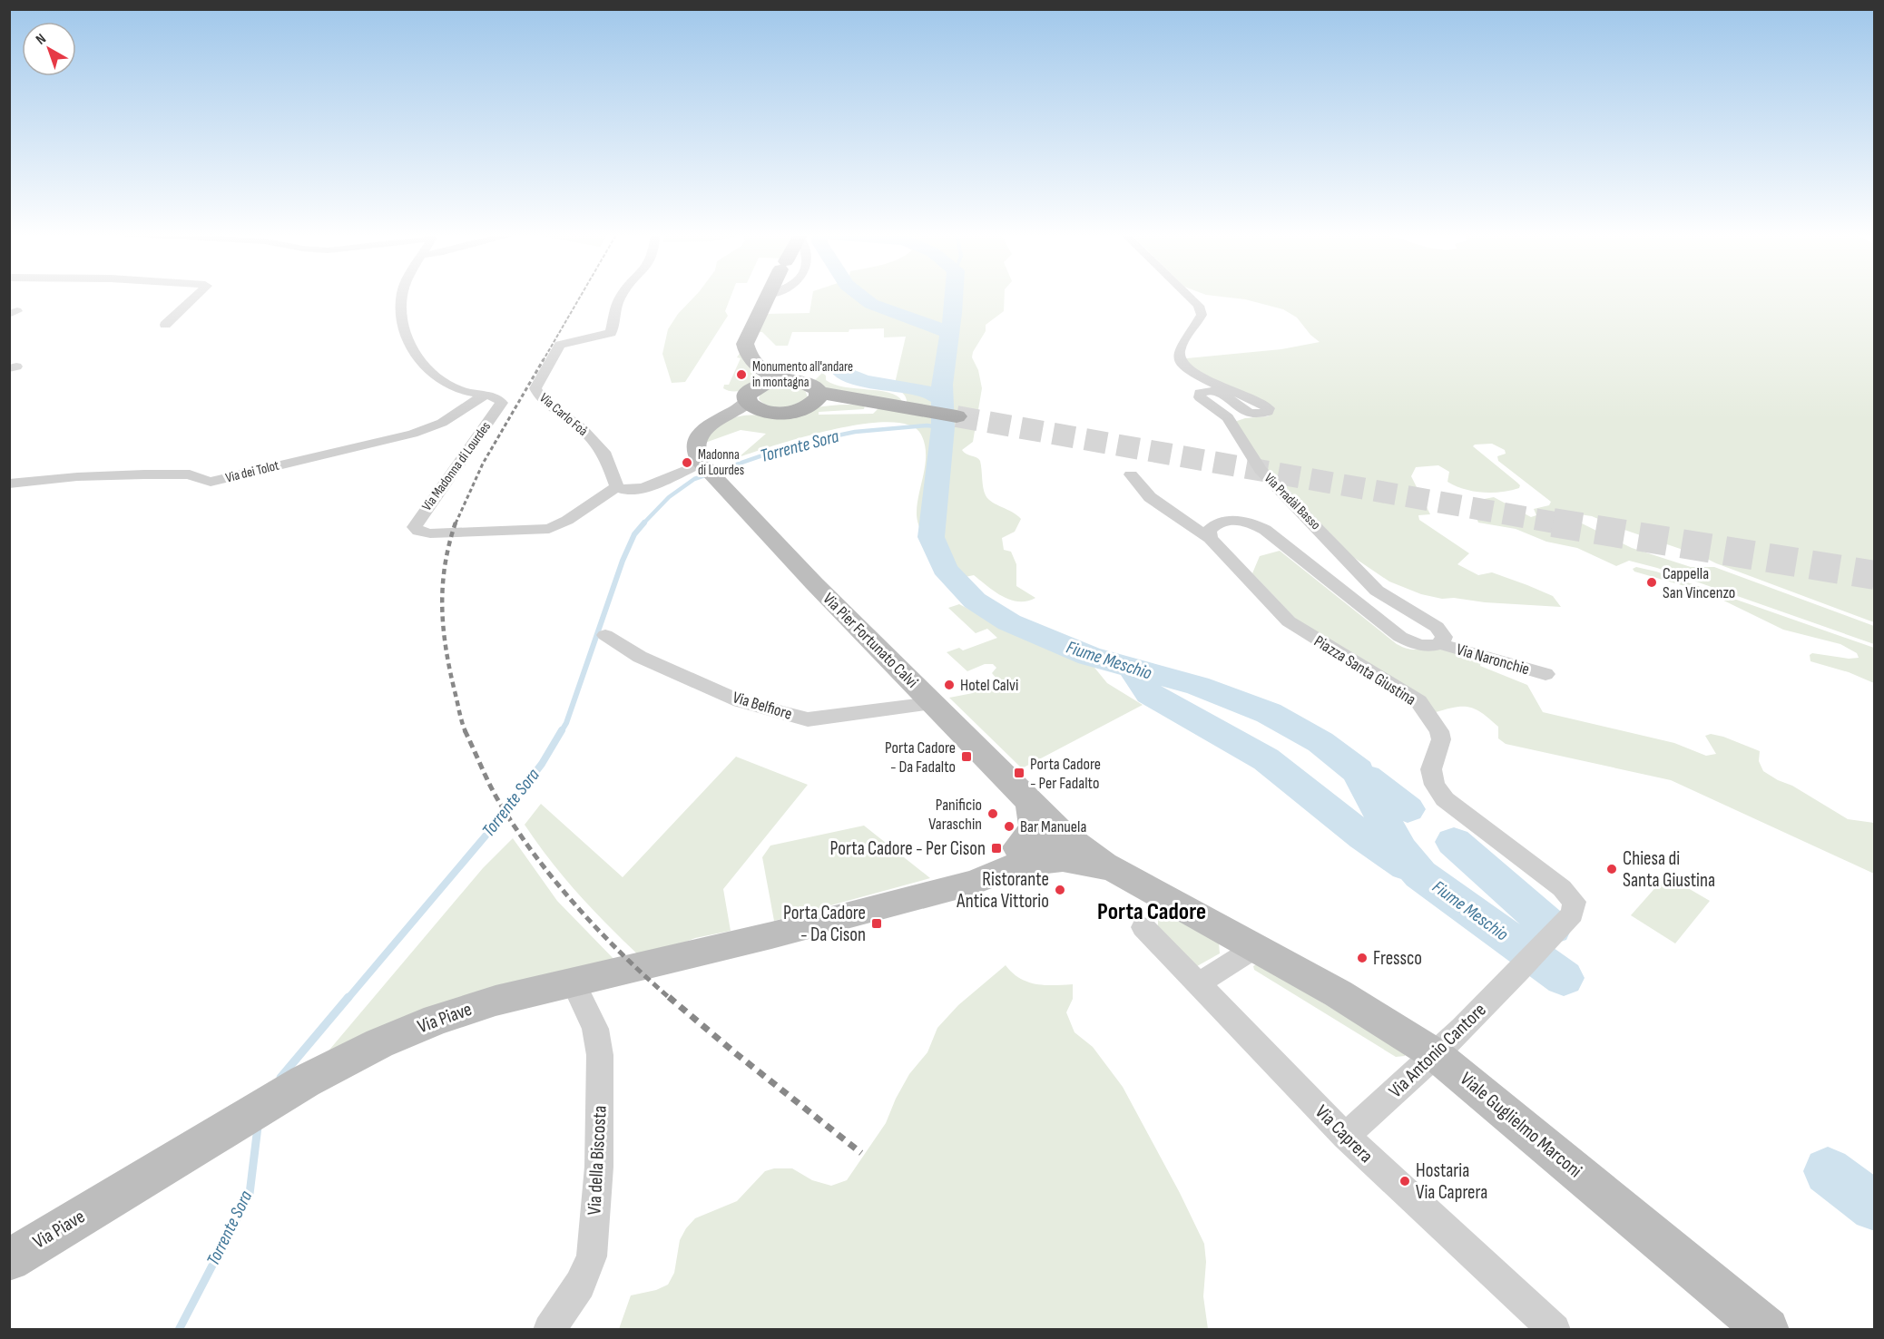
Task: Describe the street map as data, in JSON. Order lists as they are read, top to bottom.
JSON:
{
  "streets": {
    "main road": ["Via Pier Fortunato Calvi", "Via Piave", "Viale Guglielmo Marconi"],
    "street": [
      "Via Carlo Foà",
      "Via Madonna di Lourdes",
      "Via dei Tolot",
      "Via Pradàl Basso",
      "Via Naronchie",
      "Piazza Santa Giustina",
      "Via Belfiore",
      "Via Antonio Cantore",
      "Via Caprera",
      "Via della Biscosta"
    ]
  },
  "crossings": [
    ["Via Carlo Foà", "Via Madonna di Lourdes"],
    ["Via Madonna di Lourdes", "Via dei Tolot"],
    ["Via Pradàl Basso", "Via Naronchie"],
    ["Via Pier Fortunato Calvi", "Via Belfiore"],
    ["Via Pier Fortunato Calvi", "Via Piave"],
    ["Via Pier Fortunato Calvi", "Viale Guglielmo Marconi"],
    ["Piazza Santa Giustina", "Via Antonio Cantore"],
    ["Via Piave", "Via della Biscosta"],
    ["Via Antonio Cantore", "Viale Guglielmo Marconi"],
    ["Via Antonio Cantore", "Via Caprera"]
  ],
  "districts": ["Porta Cadore"],
  "water": ["Torrente Sora", "Fiume Meschio"],
  "places": {
    "other": [
      "Monumento all'andare in montagna",
      "Madonna di Lourdes",
      "Cappella San Vincenzo",
      "Hotel Calvi",
      "Panificio Varaschin",
      "Bar Manuela",
      "Chiesa di Santa Giustina",
      "Ristorante Antica Vittorio",
      "Fressco",
      "Hostaria Via Caprera"
    ],
    "transit": [
      "Porta Cadore - Da Fadalto",
      "Porta Cadore - Per Fadalto",
      "Porta Cadore - Per Cison",
      "Porta Cadore - Da Cison"
    ]
  },
  "north": "top left"
}
